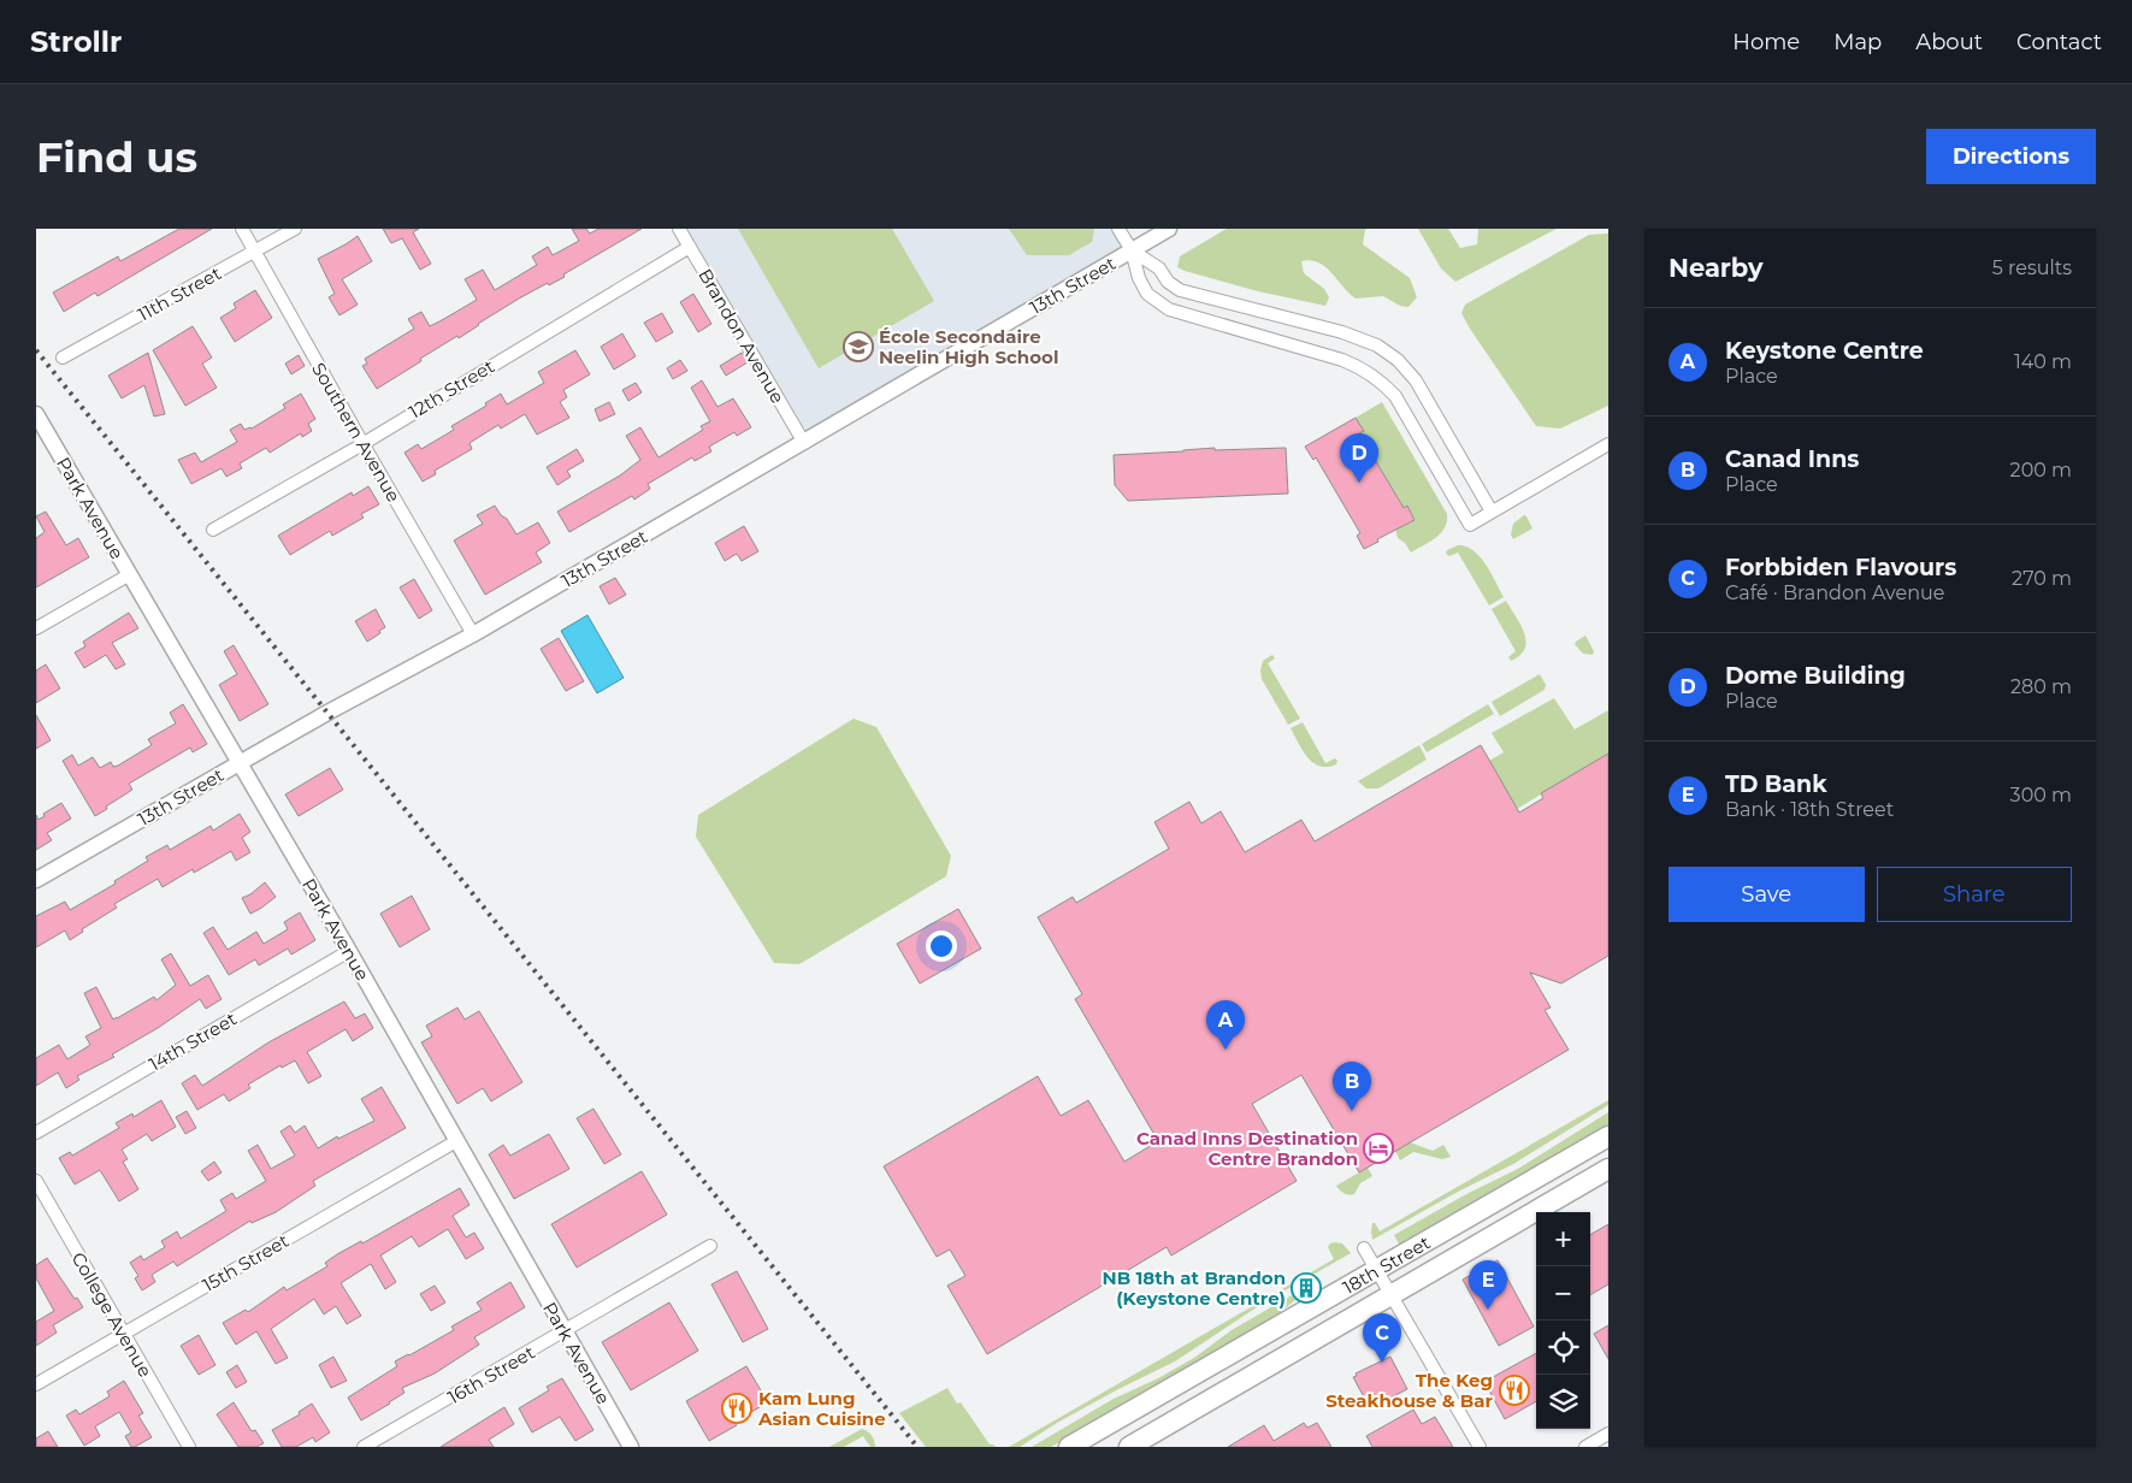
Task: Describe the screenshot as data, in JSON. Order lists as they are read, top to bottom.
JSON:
{
  "streets": {
    "main road": ["18th Street"],
    "street": [
      "13th Street",
      "11th Street",
      "Brandon Avenue",
      "12th Street",
      "Southern Avenue",
      "Park Avenue",
      "14th Street",
      "15th Street",
      "College Avenue",
      "16th Street"
    ]
  },
  "crossings": [
    ["13th Street", "Brandon Avenue"],
    ["13th Street", "Southern Avenue"],
    ["13th Street", "Park Avenue"],
    ["11th Street", "Southern Avenue"],
    ["Brandon Avenue", "12th Street"],
    ["12th Street", "Southern Avenue"],
    ["Park Avenue", "14th Street"],
    ["Park Avenue", "15th Street"],
    ["Park Avenue", "16th Street"],
    ["15th Street", "College Avenue"]
  ],
  "places": {
    "school or university": ["École Secondaire Neelin High School"],
    "hotel": ["Canad Inns Destination Centre Brandon"],
    "building": ["NB 18th at Brandon (Keystone Centre)"],
    "restaurant": ["The Keg Steakhouse & Bar", "Kam Lung Asian Cuisine"]
  },
  "page": {
    "header": "Strollr",
    "nav": [
      "Home",
      "Map",
      "About",
      "Contact"
    ],
    "buttons": [
      "Directions",
      ["Save", "Share"]
    ],
    "title": "Find us",
    "heading": ["Nearby", "5 results"],
    "list": [
      {
        "mark": "A",
        "name": "Keystone Centre",
        "note": "Place",
        "value": "140 m"
      },
      {
        "mark": "B",
        "name": "Canad Inns",
        "note": "Place",
        "value": "200 m"
      },
      {
        "mark": "C",
        "name": "Forbbiden Flavours",
        "note": "Café · Brandon Avenue",
        "value": "270 m"
      },
      {
        "mark": "D",
        "name": "Dome Building",
        "note": "Place",
        "value": "280 m"
      },
      {
        "mark": "E",
        "name": "TD Bank",
        "note": "Bank · 18th Street",
        "value": "300 m"
      }
    ],
    "pins": [
      "D",
      "A",
      "B",
      "E",
      "C"
    ],
    "map_buttons": ["+", "−"]
  }
}
